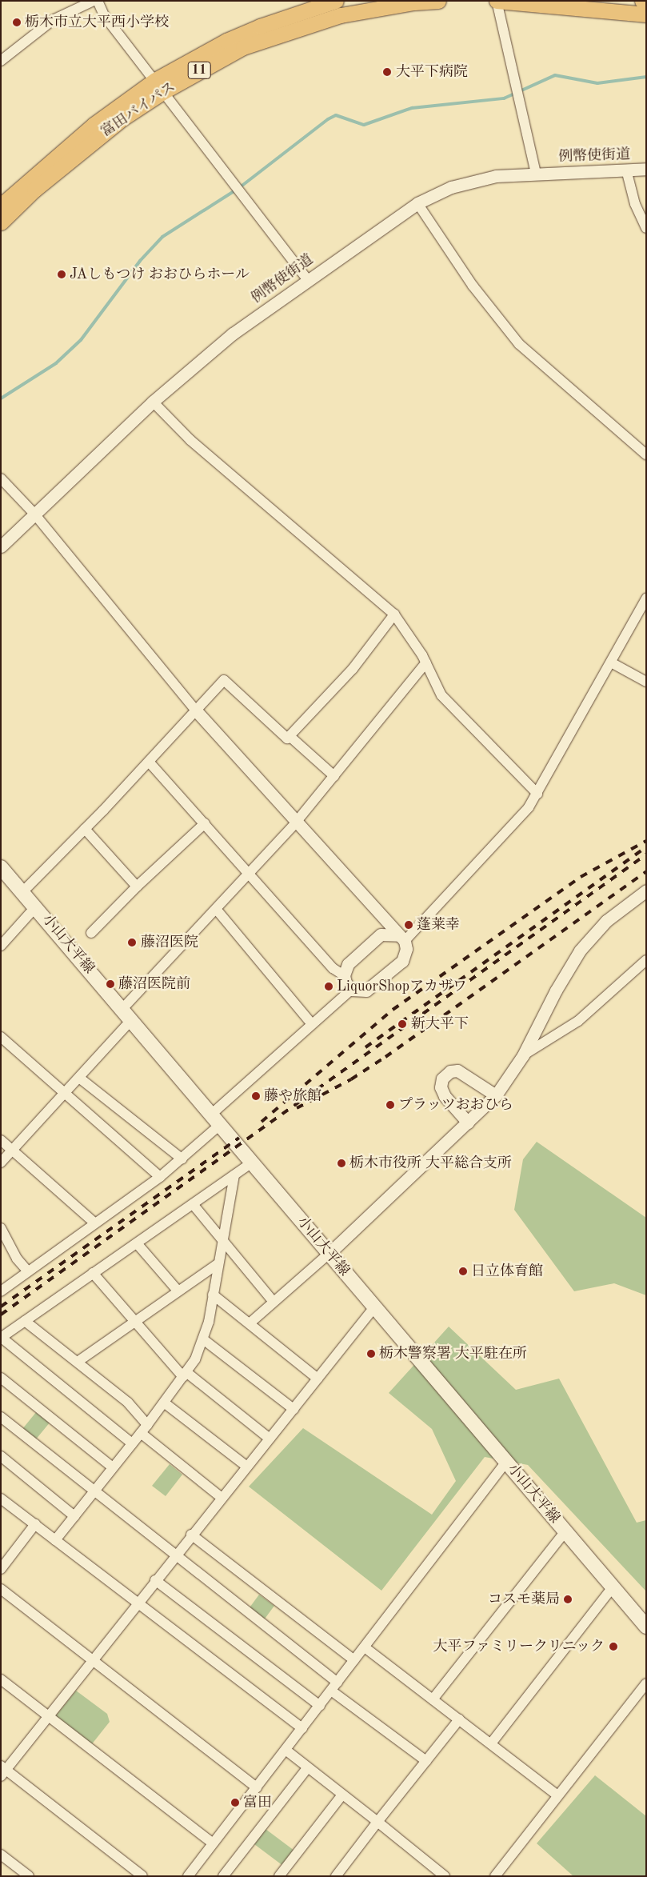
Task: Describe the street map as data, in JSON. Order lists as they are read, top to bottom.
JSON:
{
  "streets": {
    "main road": ["11", "富田バイパス", "小山大平線"],
    "street": ["例幣使街道"]
  },
  "places": [
    "栃木市立大平西小学校",
    "大平下病院",
    "JAしもつけ おおひらホール",
    "蓬莱幸",
    "藤沼医院",
    "藤沼医院前",
    "LiquorShopアカザワ",
    "新大平下",
    "藤や旅館",
    "プラッツおおひら",
    "栃木市役所 大平総合支所",
    "日立体育館",
    "栃木警察署 大平駐在所",
    "コスモ薬局",
    "大平ファミリークリニック",
    "富田"
  ]
}
